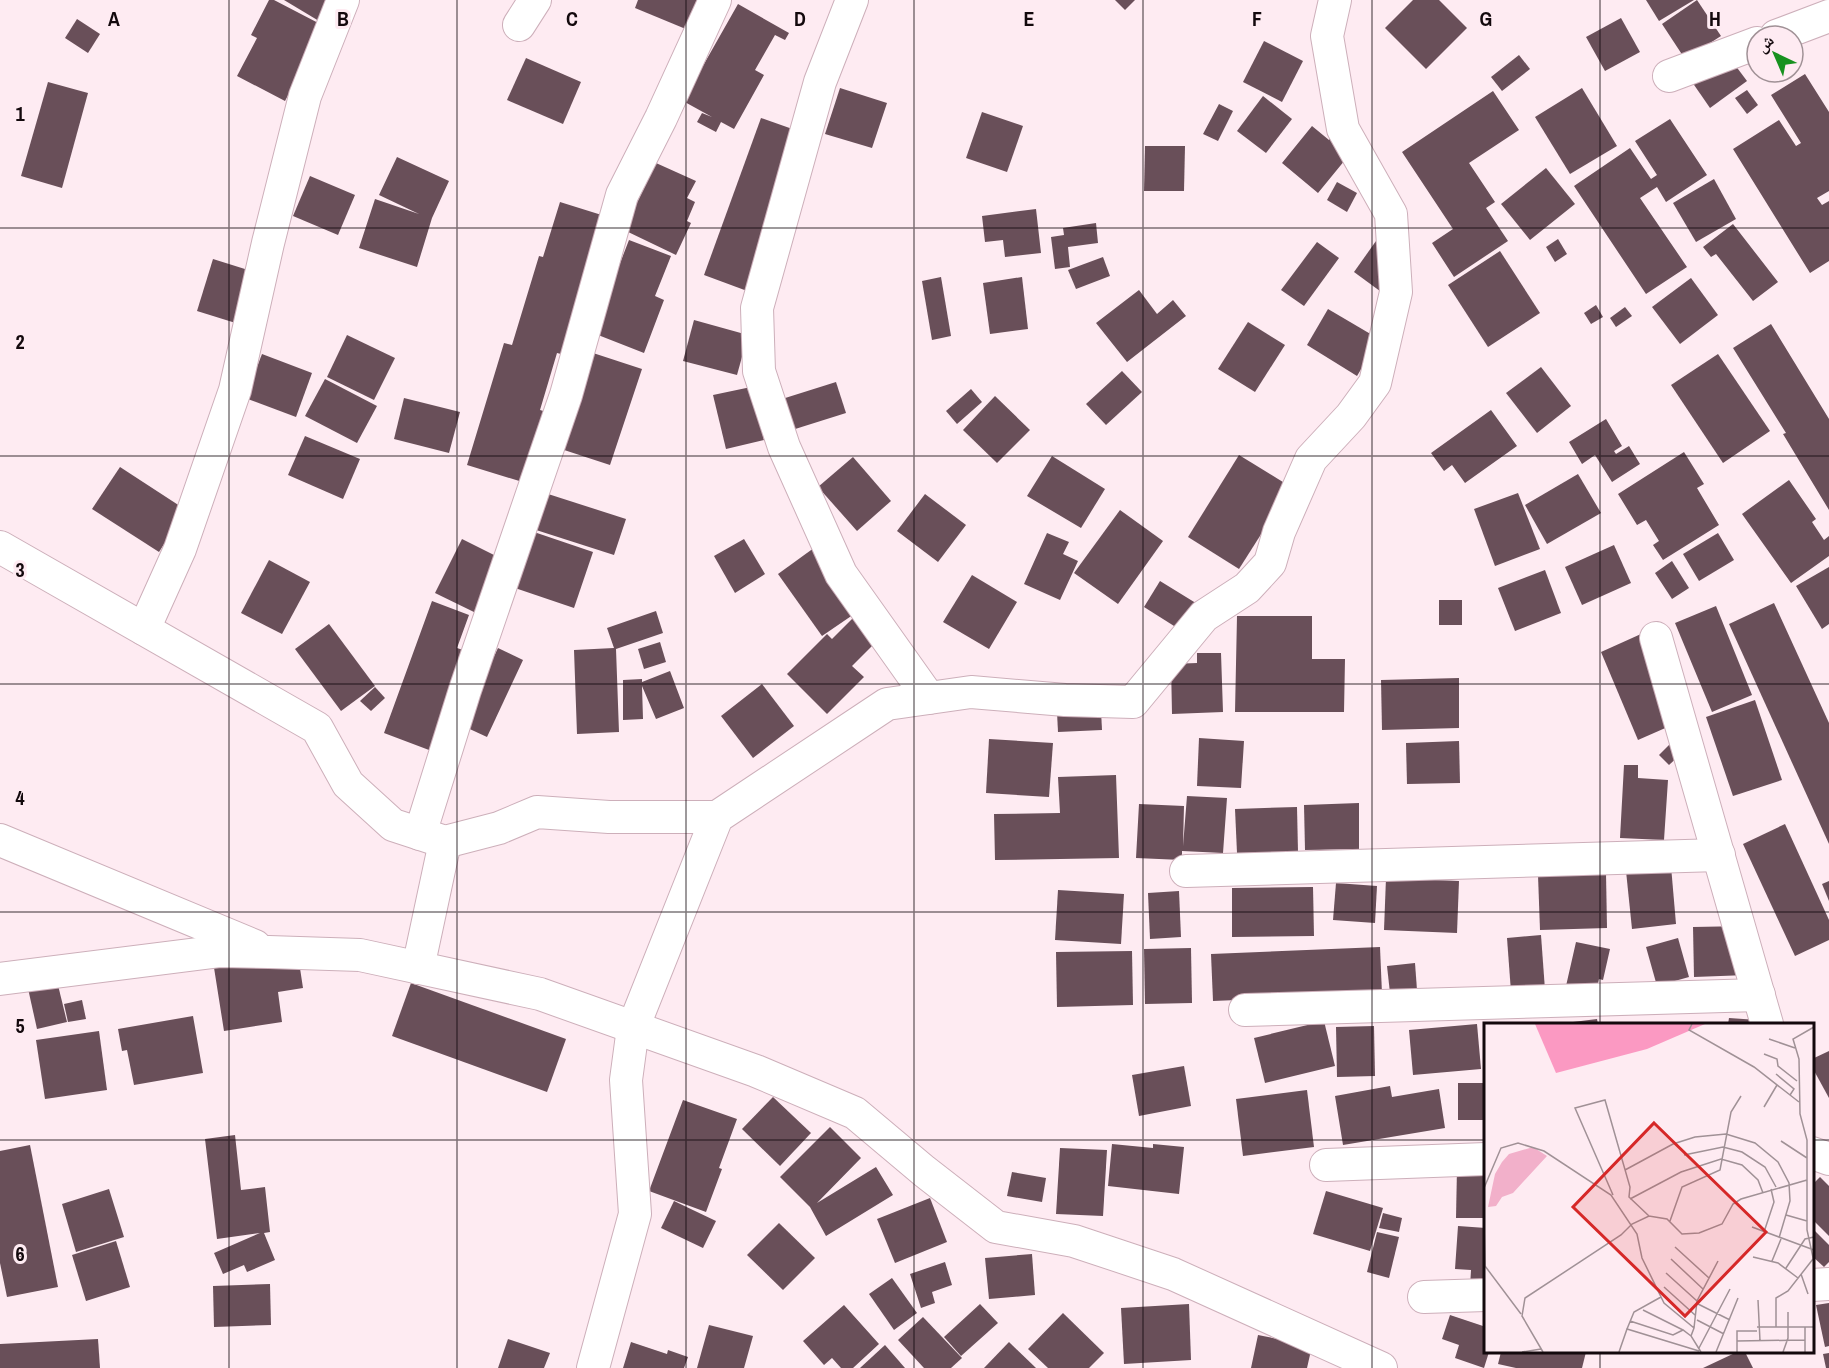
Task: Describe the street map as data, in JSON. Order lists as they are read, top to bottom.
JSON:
{
  "north": "top left",
  "grid": {
    "columns": [
      "A",
      "B",
      "C",
      "D",
      "E",
      "F",
      "G",
      "H"
    ],
    "rows": [
      "1",
      "2",
      "3",
      "4",
      "5",
      "6"
    ]
  }
}
